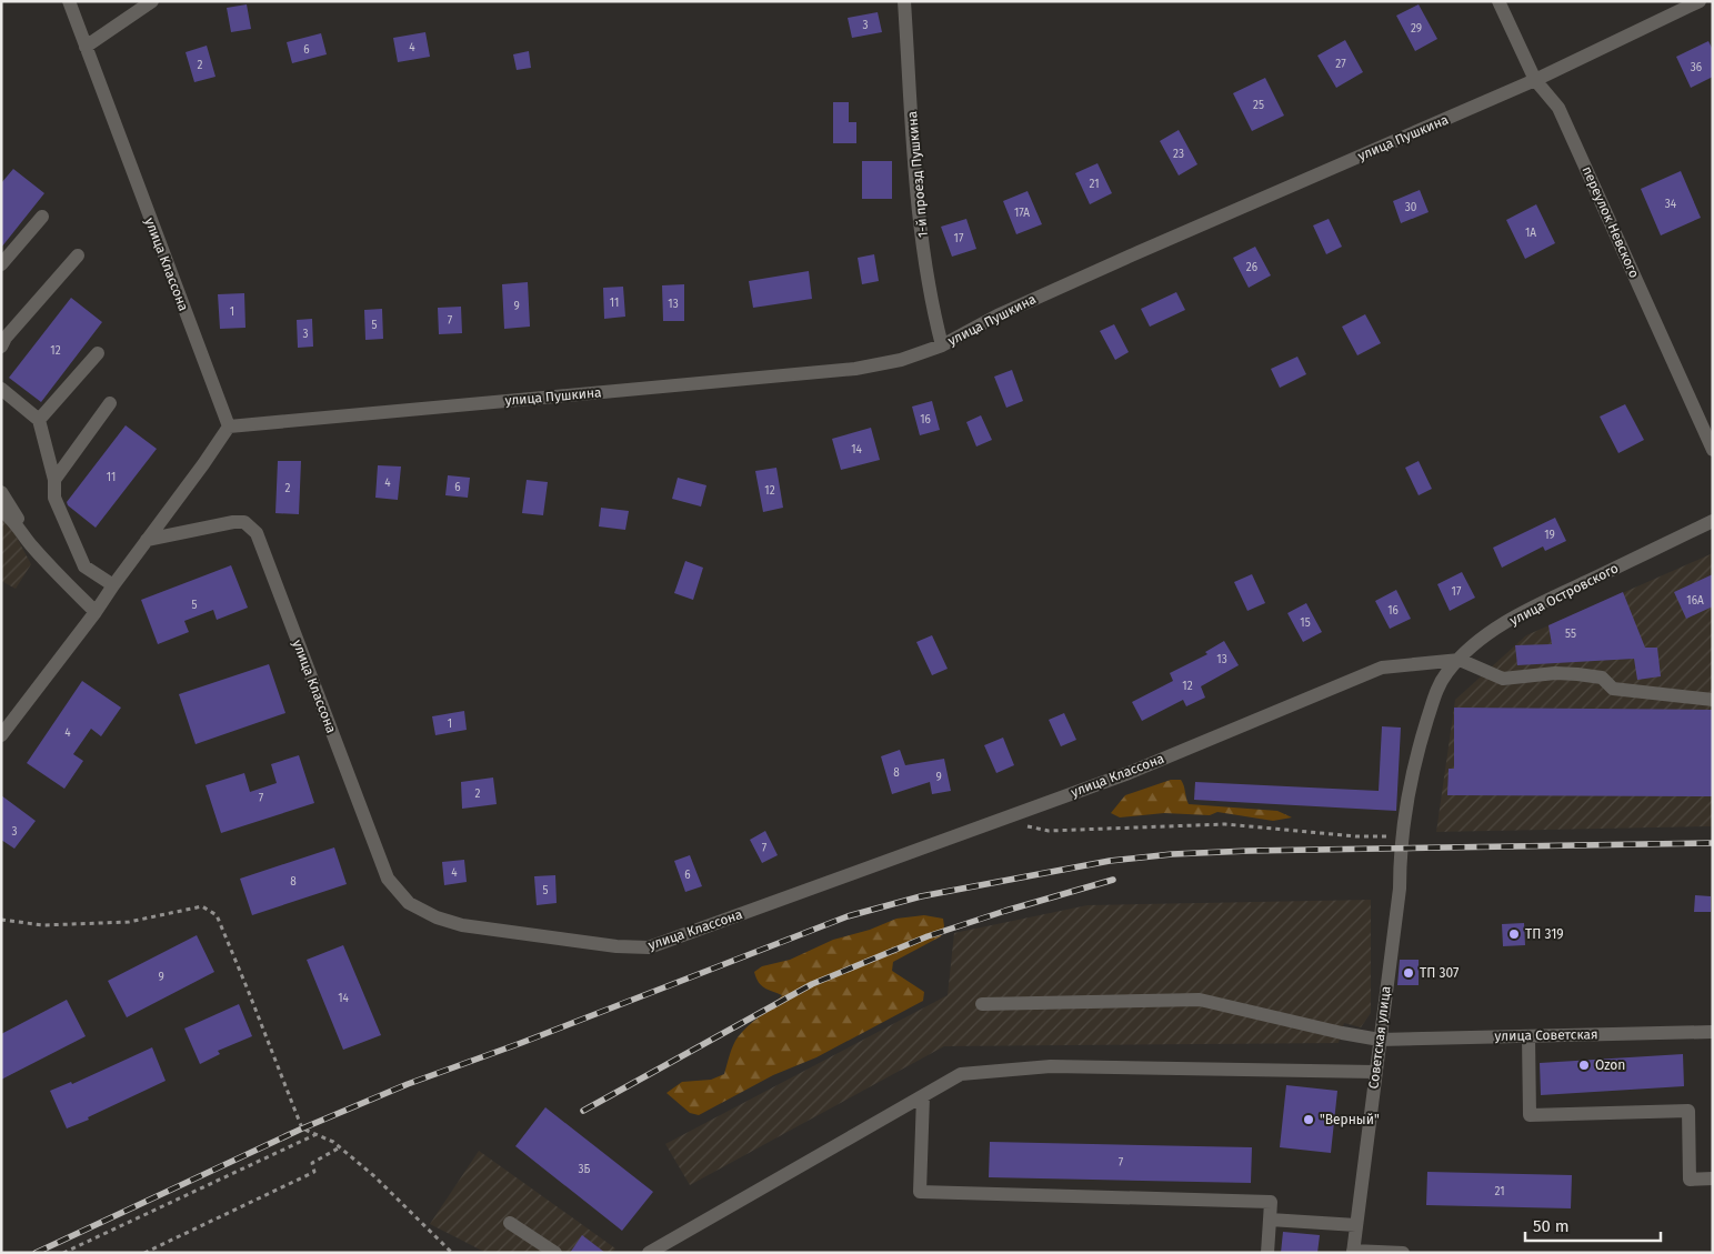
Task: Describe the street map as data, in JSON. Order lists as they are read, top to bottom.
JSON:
{
  "streets": {
    "street": [
      "улица Пушкина",
      "1-й проезд Пушкина",
      "переулок Невского",
      "улица Классона",
      "улица Островского",
      "улица Советская",
      "Советская улица"
    ]
  },
  "crossings": [
    ["улица Пушкина", "1-й проезд Пушкина"],
    ["улица Пушкина", "переулок Невского"],
    ["улица Пушкина", "улица Классона"],
    ["улица Классона", "улица Островского"],
    ["улица Островского", "Советская улица"],
    ["улица Советская", "Советская улица"]
  ],
  "places": [
    "ТП 319",
    "ТП 307",
    "Ozon",
    "\"Верный\""
  ],
  "house_numbers": [
    "3",
    "29",
    "4",
    "6",
    "27",
    "2",
    "36",
    "25",
    "23",
    "21",
    "34",
    "30",
    "17А",
    "1А",
    "17",
    "26",
    "11",
    "13",
    "9",
    "1",
    "7",
    "5",
    "3",
    "12",
    "16",
    "14",
    "11",
    "4",
    "6",
    "2",
    "12",
    "19",
    "17",
    "16А",
    "5",
    "16",
    "15",
    "55",
    "13",
    "12",
    "1",
    "4",
    "8",
    "9",
    "2",
    "7",
    "3",
    "7",
    "4",
    "6",
    "8",
    "5",
    "9",
    "14",
    "7",
    "3Б",
    "21"
  ],
  "scale_bar": "50 m"
}
